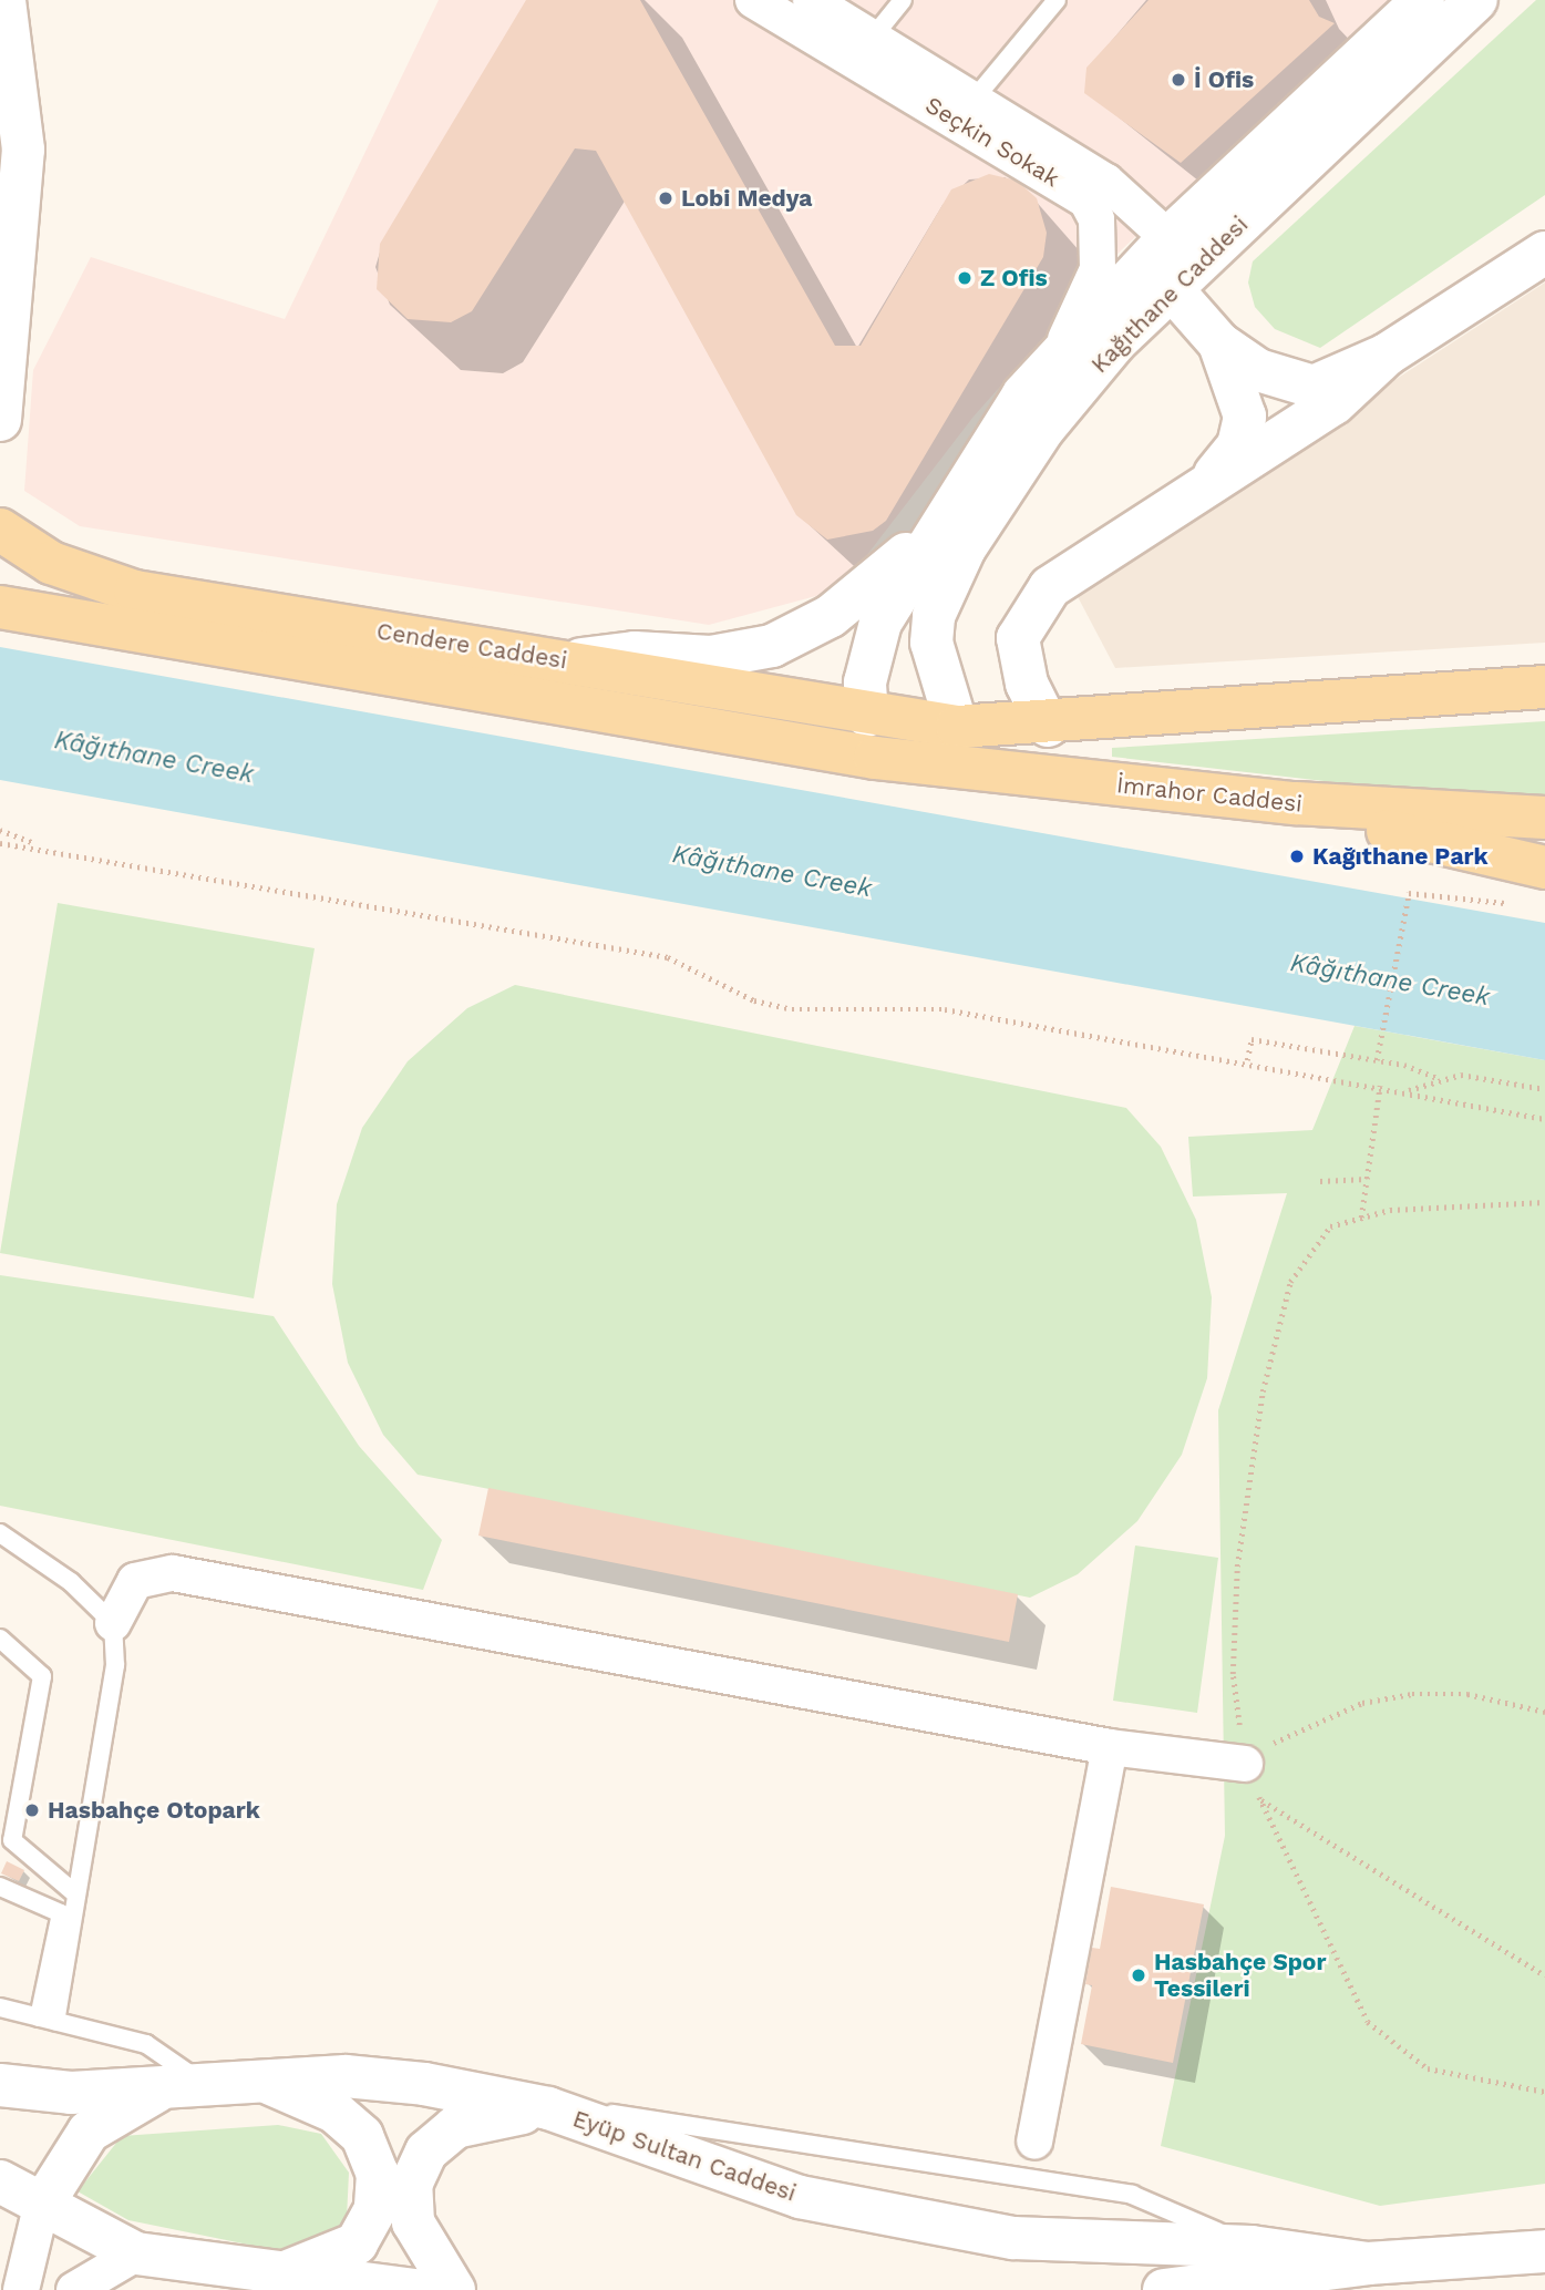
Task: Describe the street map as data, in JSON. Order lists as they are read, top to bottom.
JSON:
{
  "streets": {
    "main road": [
      "Kağıthane Caddesi",
      "Cendere Caddesi",
      "İmrahor Caddesi",
      "Eyüp Sultan Caddesi"
    ],
    "street": ["Seçkin Sokak"]
  },
  "crossings": [
    ["Seçkin Sokak", "Kağıthane Caddesi"],
    ["Kağıthane Caddesi", "Cendere Caddesi"],
    ["Cendere Caddesi", "İmrahor Caddesi"]
  ],
  "water": ["Kâğıthane Creek"],
  "places": [
    "İ Ofis",
    "Lobi Medya",
    "Z Ofis",
    "Kağıthane Park",
    "Hasbahçe Otopark",
    "Hasbahçe Spor Tessileri"
  ]
}
